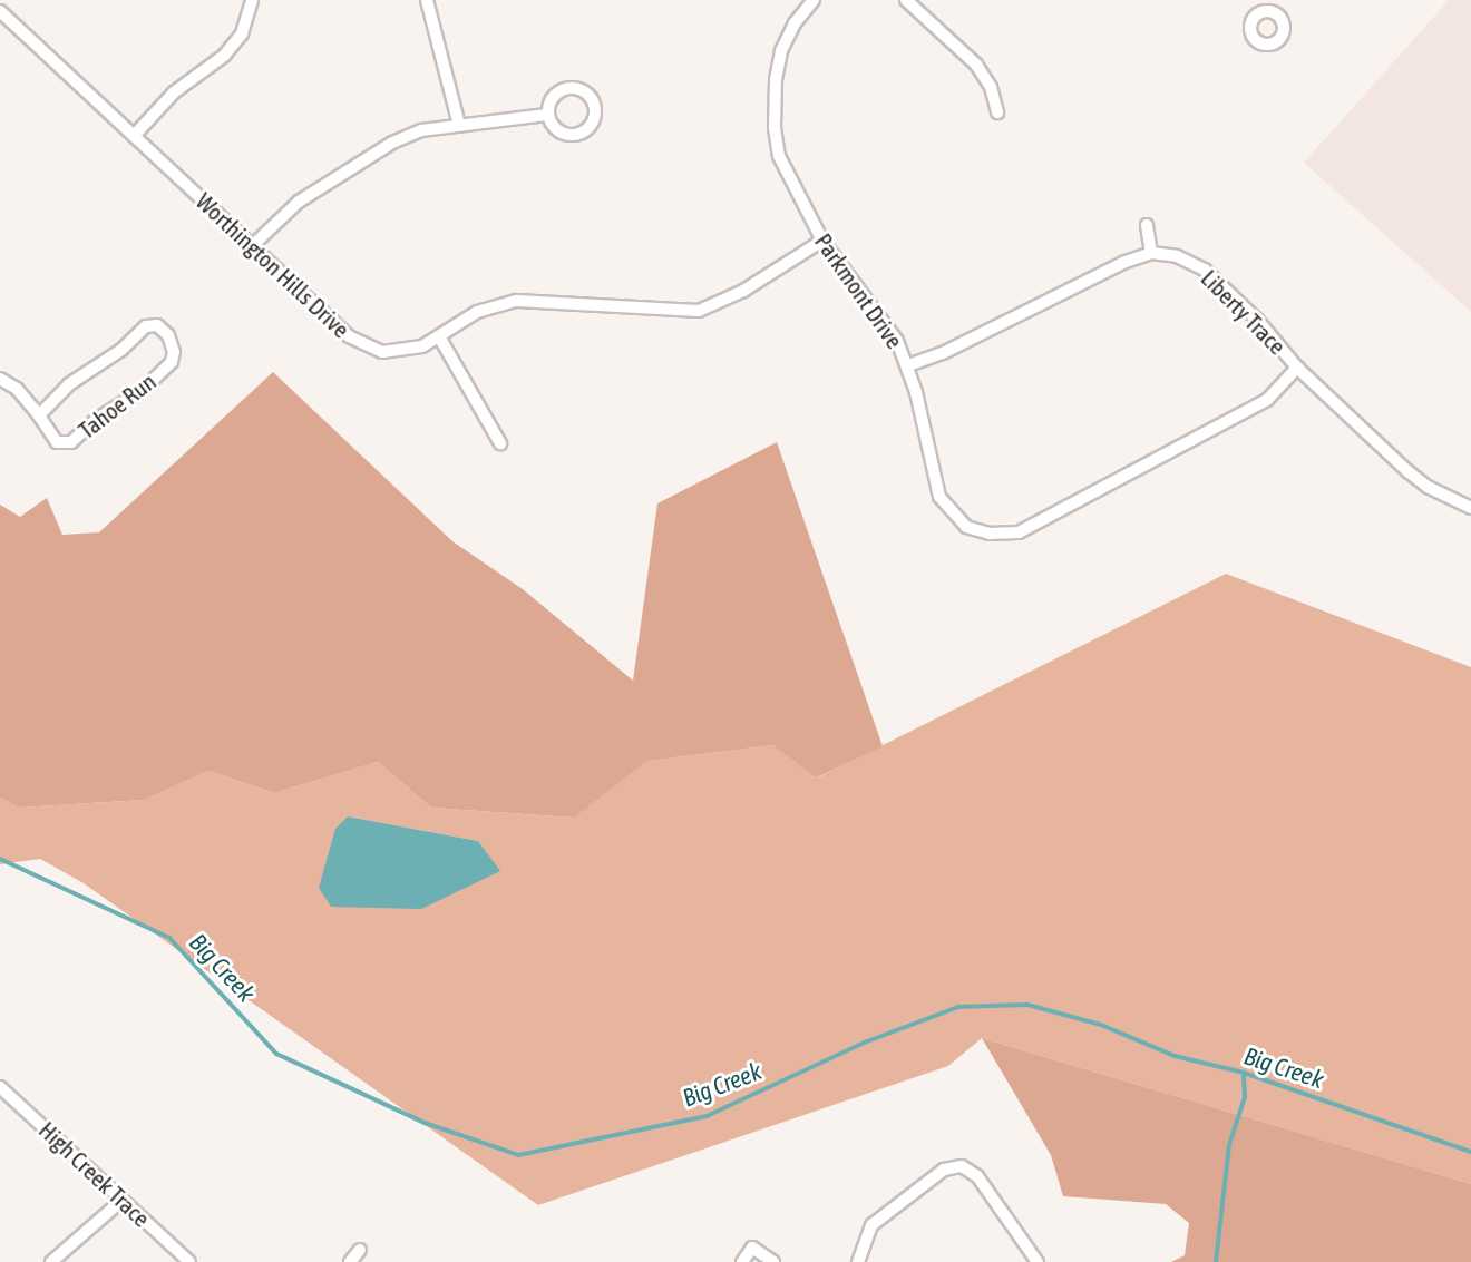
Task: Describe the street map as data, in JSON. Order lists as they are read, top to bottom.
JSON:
{
  "streets": {
    "street": [
      "Worthington Hills Drive",
      "Parkmont Drive",
      "Liberty Trace",
      "Tahoe Run",
      "High Creek Trace"
    ]
  },
  "crossings": [
    ["Worthington Hills Drive", "Parkmont Drive"],
    ["Parkmont Drive", "Liberty Trace"]
  ],
  "water": ["Big Creek"]
}
